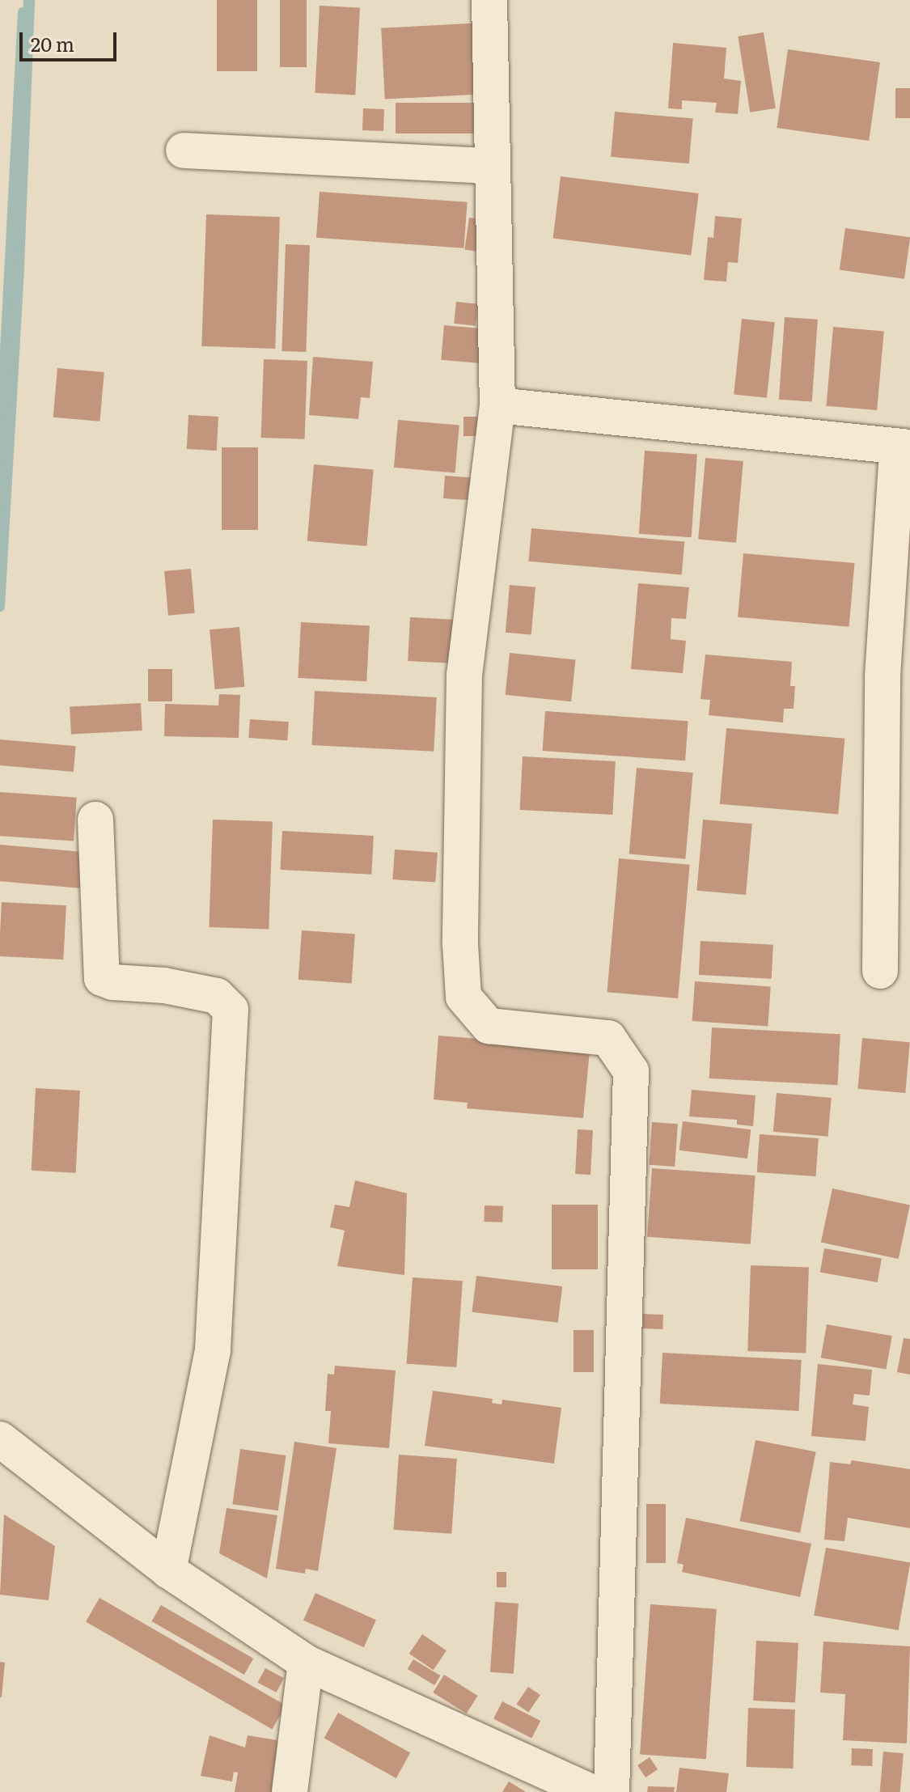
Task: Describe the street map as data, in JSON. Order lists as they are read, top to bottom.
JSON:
{
  "scale_bar": "20 m"
}
